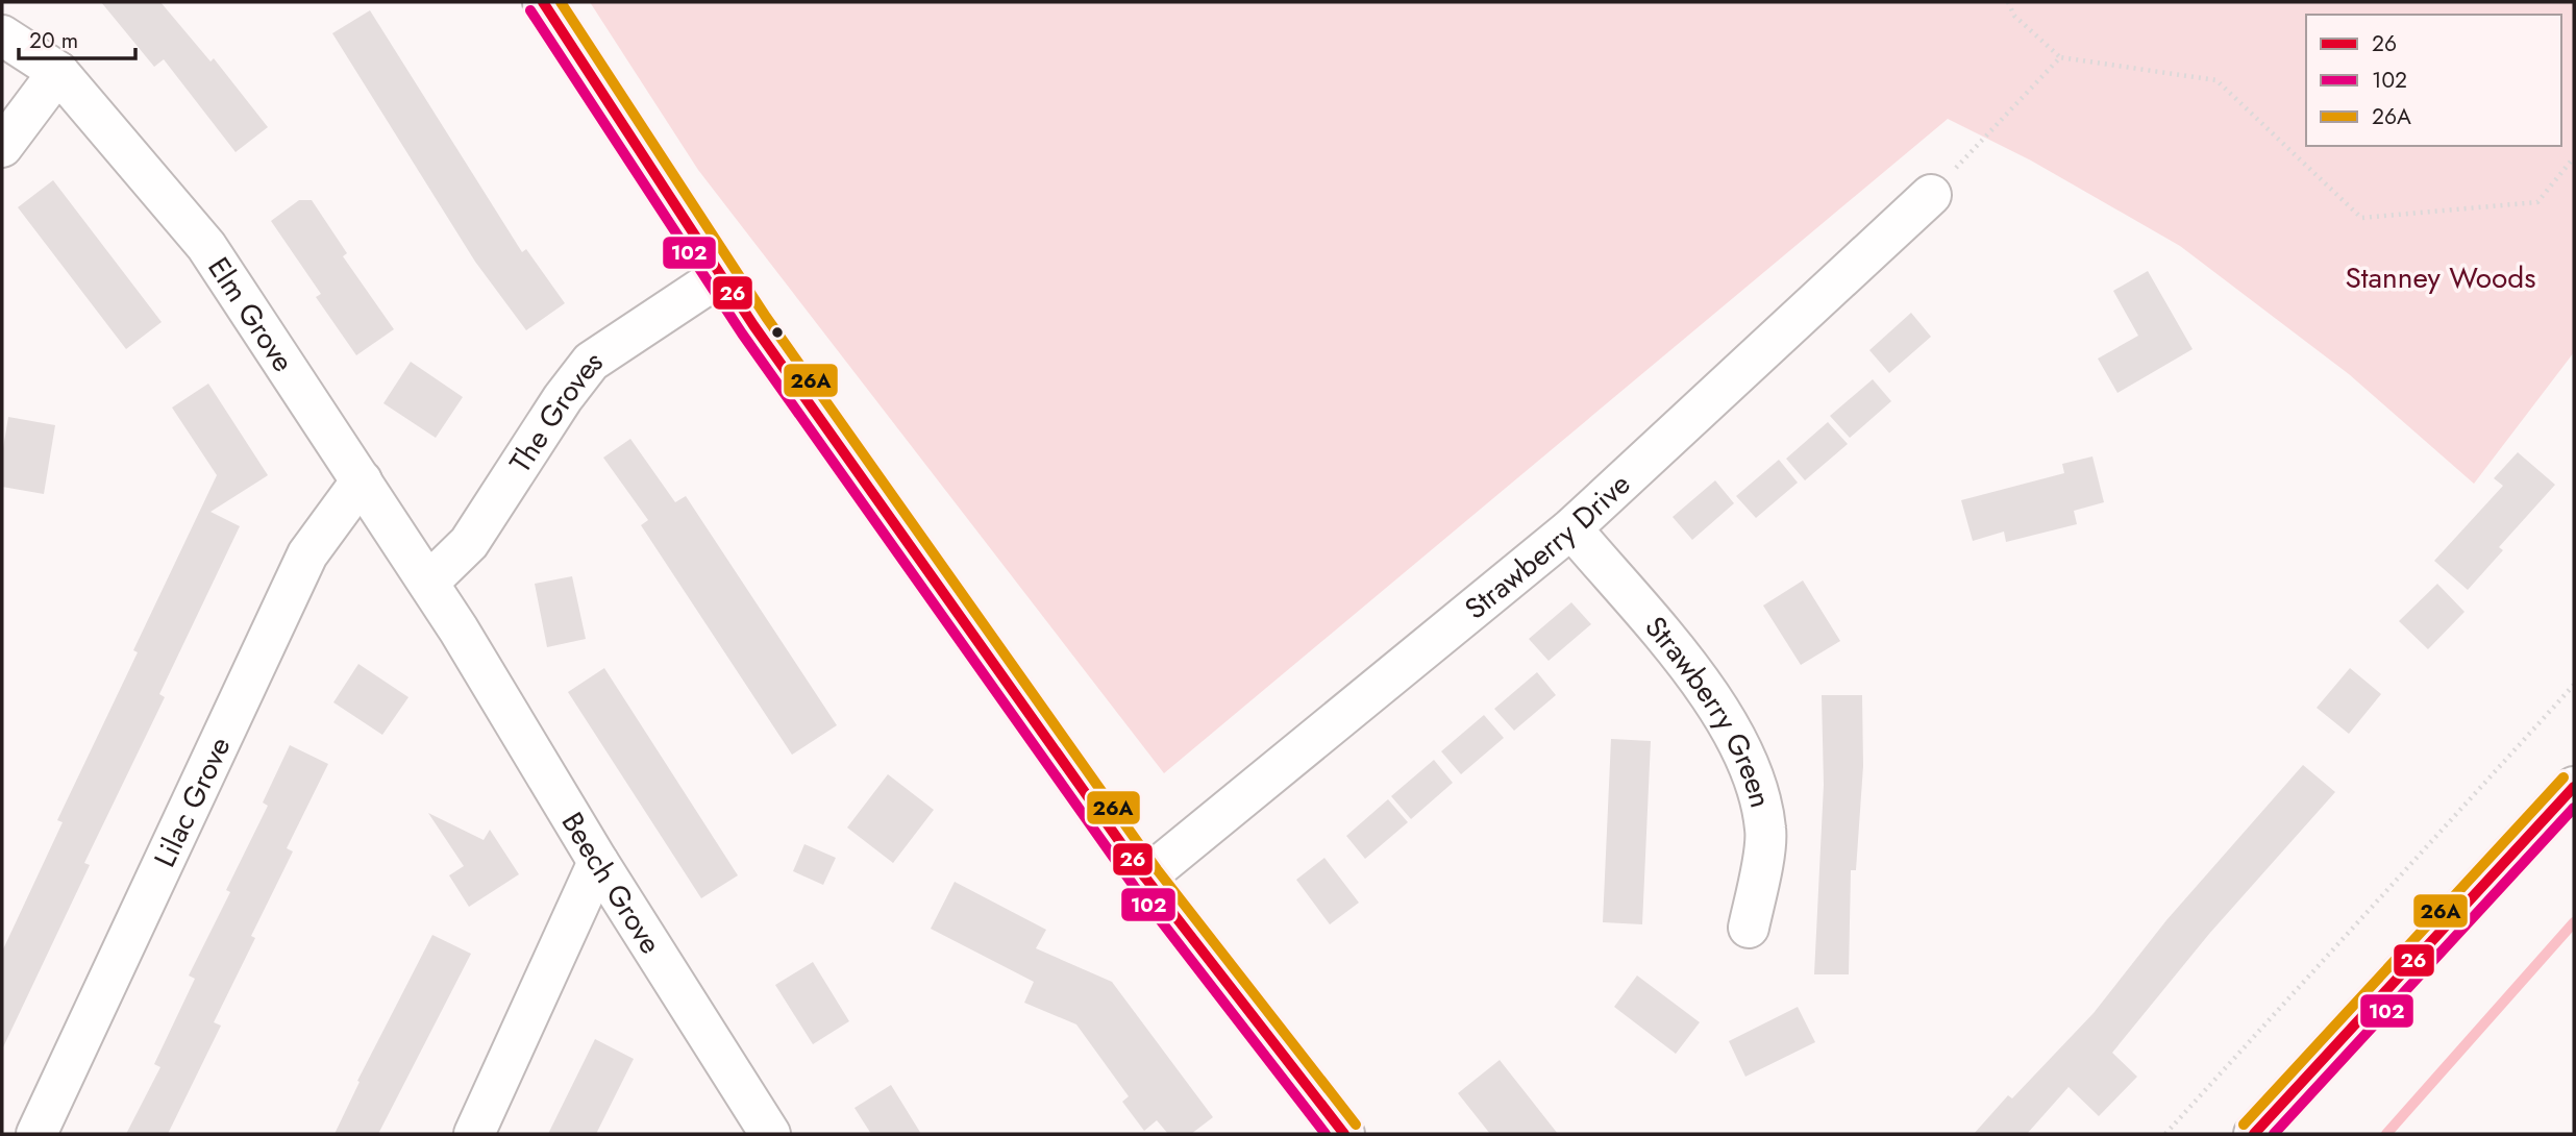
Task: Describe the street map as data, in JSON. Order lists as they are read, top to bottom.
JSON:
{
  "streets": {
    "street": [
      "Elm Grove",
      "The Groves",
      "Strawberry Drive",
      "Strawberry Green",
      "Lilac Grove",
      "Beech Grove"
    ]
  },
  "crossings": [
    ["Elm Grove", "The Groves"],
    ["Elm Grove", "Lilac Grove"],
    ["Elm Grove", "Beech Grove"],
    ["Strawberry Drive", "Strawberry Green"]
  ],
  "parks": ["Stanney Woods"],
  "lines": ["transit line 26", "transit line 26A", "transit line 102"],
  "legend": ["26", "102", "26A"],
  "scale_bar": "20 m"
}
